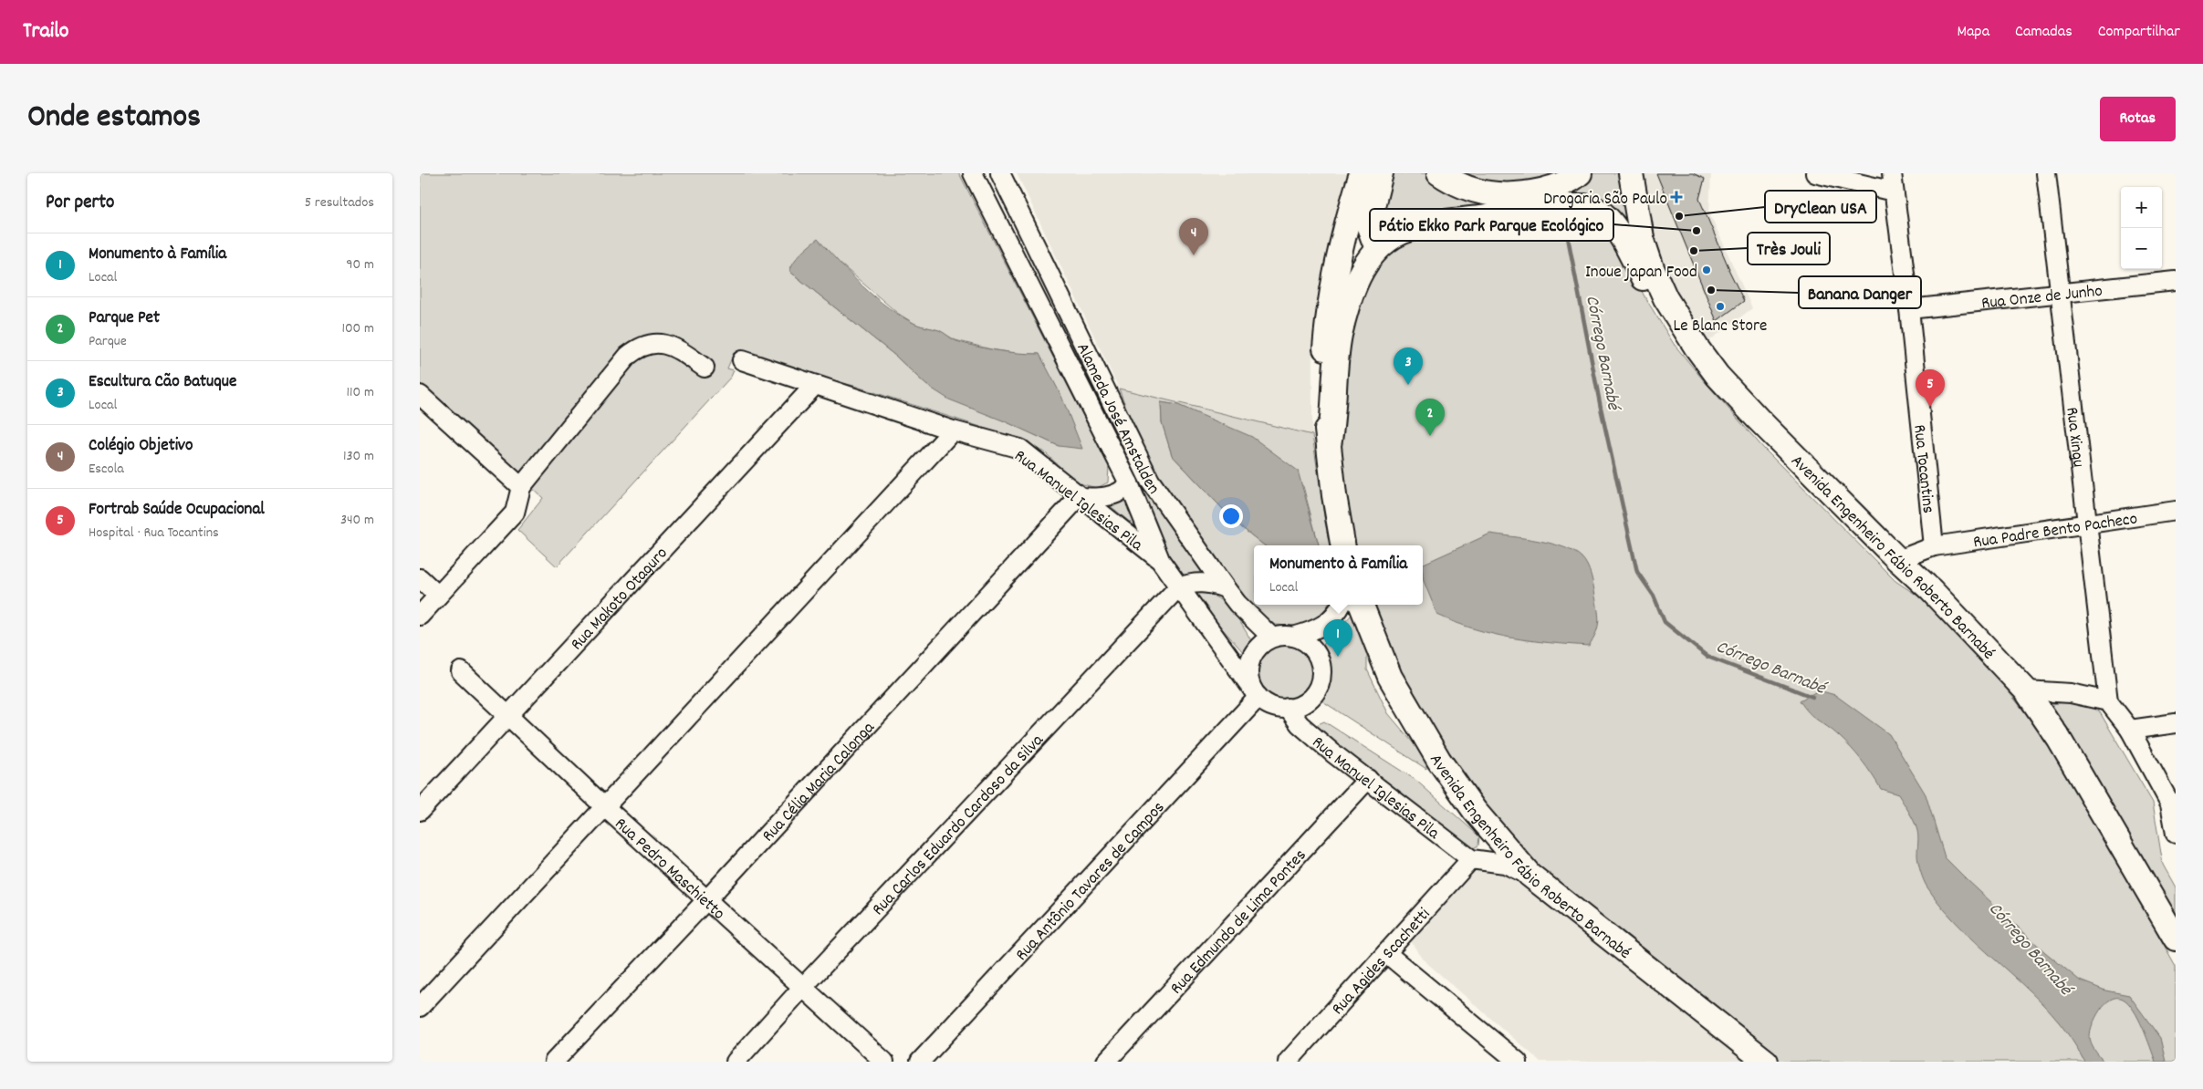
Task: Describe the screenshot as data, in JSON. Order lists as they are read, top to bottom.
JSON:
{
  "streets": {
    "main road": ["Avenida Engenheiro Fábio Roberto Barnabé"],
    "street": [
      "Rua Onze de Junho",
      "Alameda José Amstalden",
      "Rua Xingu",
      "Rua Tocantins",
      "Rua Manuel Iglesias Pila",
      "Rua Padre Bento Pacheco",
      "Rua Makoto Otaguro",
      "Rua Célia Maria Calonga",
      "Rua Carlos Eduardo Cardoso da Silva",
      "Rua Pedro Maschietto",
      "Rua Antônio Tavares de Campos",
      "Rua Edmundo de Lima Pontes",
      "Rua Agides Scachetti"
    ]
  },
  "crossings": [
    ["Rua Onze de Junho", "Rua Xingu"],
    ["Rua Onze de Junho", "Rua Tocantins"],
    ["Alameda José Amstalden", "Rua Manuel Iglesias Pila"],
    ["Alameda José Amstalden", "Rua Antônio Tavares de Campos"],
    ["Rua Xingu", "Rua Padre Bento Pacheco"],
    ["Rua Tocantins", "Rua Padre Bento Pacheco"],
    ["Rua Manuel Iglesias Pila", "Rua Makoto Otaguro"],
    ["Rua Manuel Iglesias Pila", "Rua Célia Maria Calonga"],
    ["Rua Manuel Iglesias Pila", "Rua Carlos Eduardo Cardoso da Silva"],
    ["Rua Manuel Iglesias Pila", "Rua Antônio Tavares de Campos"],
    ["Rua Manuel Iglesias Pila", "Rua Edmundo de Lima Pontes"],
    ["Rua Manuel Iglesias Pila", "Rua Agides Scachetti"],
    ["Rua Padre Bento Pacheco", "Avenida Engenheiro Fábio Roberto Barnabé"],
    ["Rua Makoto Otaguro", "Rua Pedro Maschietto"],
    ["Rua Célia Maria Calonga", "Rua Pedro Maschietto"],
    ["Rua Carlos Eduardo Cardoso da Silva", "Rua Pedro Maschietto"]
  ],
  "water": ["Córrego Barnabé"],
  "places": {
    "health": ["Drogaria São Paulo"],
    "other": [
      "DryClean USA",
      "Pátio Ekko Park Parque Ecológico",
      "Très Jouli",
      "Inoue japan Food",
      "Banana Danger",
      "Le Blanc Store"
    ]
  },
  "page": {
    "header": "Trailo",
    "nav": ["Mapa", "Camadas", "Compartilhar"],
    "title": "Onde estamos",
    "buttons": "Rotas",
    "heading": ["Por perto", "5 resultados"],
    "map_buttons": ["+", "−"],
    "pins": [
      "4",
      "3",
      "5",
      "2",
      "1"
    ],
    "list": [
      {
        "mark": "1",
        "name": "Monumento à Família",
        "note": "Local",
        "value": "90 m"
      },
      {
        "mark": "2",
        "name": "Parque Pet",
        "note": "Parque",
        "value": "100 m"
      },
      {
        "mark": "3",
        "name": "Escultura Cão Batuque",
        "note": "Local",
        "value": "110 m"
      },
      {
        "mark": "4",
        "name": "Colégio Objetivo",
        "note": "Escola",
        "value": "130 m"
      },
      {
        "mark": "5",
        "name": "Fortrab Saúde Ocupacional",
        "note": "Hospital · Rua Tocantins",
        "value": "340 m"
      }
    ],
    "popup": ["Monumento à Família", "Local"]
  }
}
